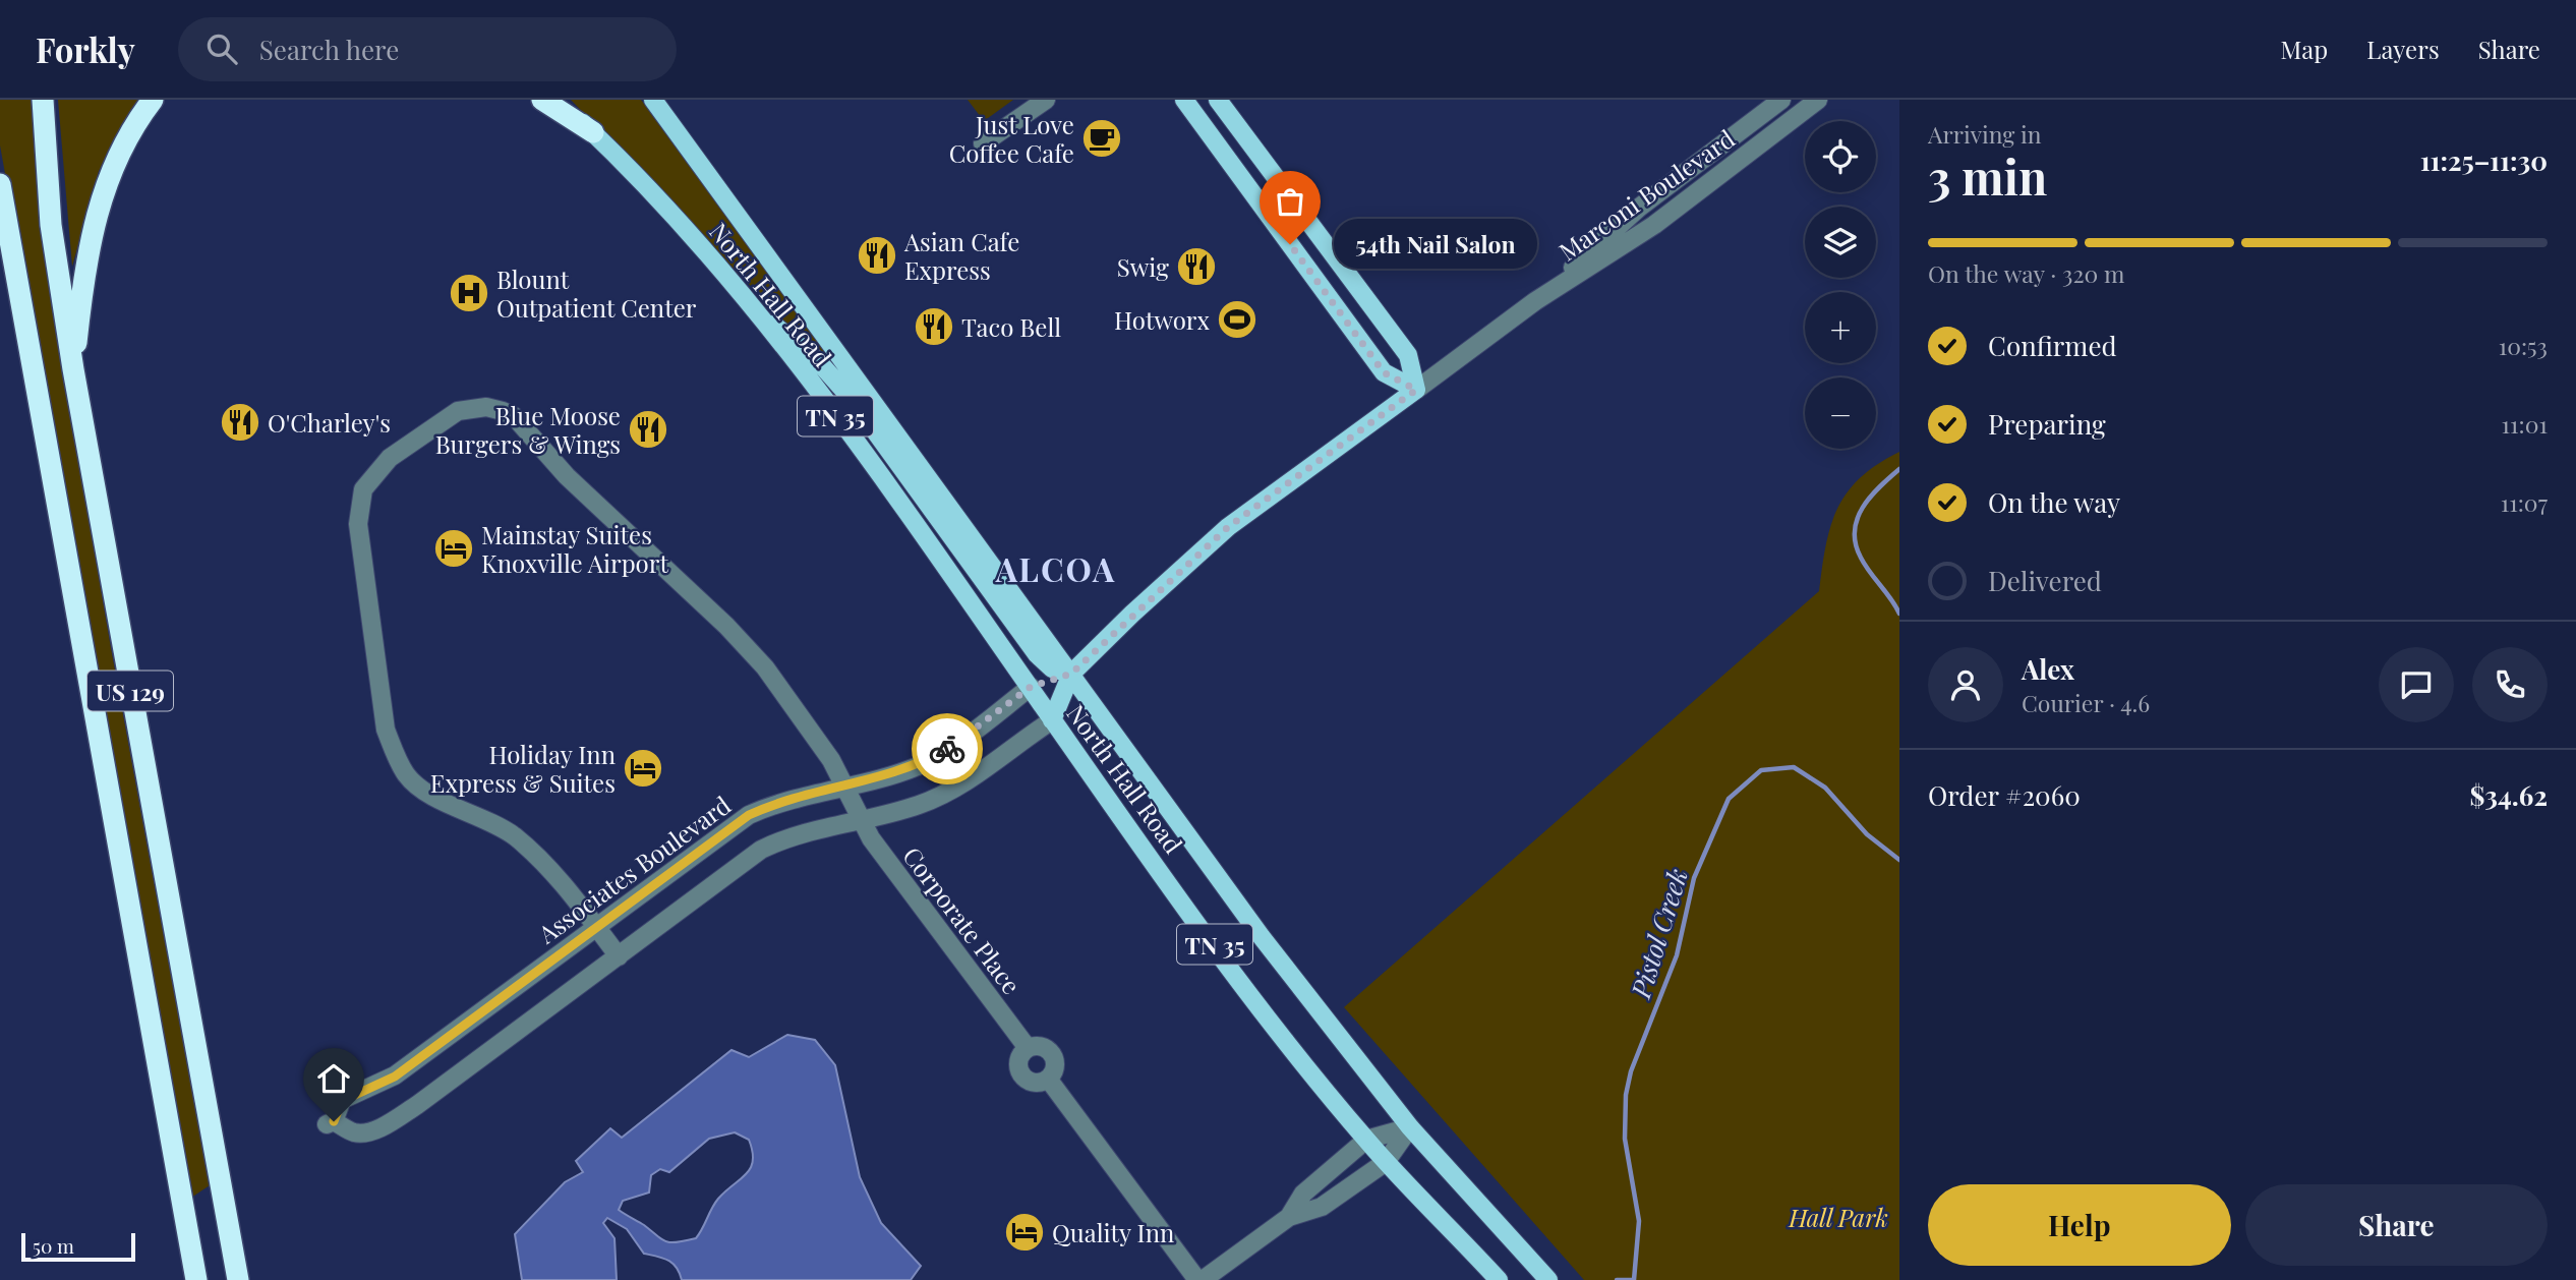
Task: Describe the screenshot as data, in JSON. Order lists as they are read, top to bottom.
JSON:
{
  "streets": {
    "highway": ["US 129"],
    "main road": ["Marconi Boulevard", "North Hall Road", "TN 35"],
    "street": ["Associates Boulevard", "Corporate Place"]
  },
  "crossings": [
    ["Marconi Boulevard", "North Hall Road"],
    ["Marconi Boulevard", "Associates Boulevard"],
    ["North Hall Road", "Associates Boulevard"],
    ["Associates Boulevard", "Corporate Place"]
  ],
  "districts": ["ALCOA"],
  "water": ["Pistol Creek"],
  "parks": ["Hall Park"],
  "places": {
    "cafe": ["Just Love Coffee Cafe"],
    "other": ["54th Nail Salon"],
    "restaurant": [
      "Asian Cafe Express",
      "Swig",
      "Taco Bell",
      "O'Charley's",
      "Blue Moose Burgers & Wings"
    ],
    "hospital": ["Blount Outpatient Center"],
    "sports": ["Hotworx"],
    "hotel": ["Mainstay Suites Knoxville Airport", "Holiday Inn Express & Suites", "Quality Inn"]
  },
  "scale_bar": "50 m",
  "page": {
    "header": "Forkly",
    "search": "Search here",
    "nav": ["Map", "Layers", "Share"],
    "heading": ["3 min", "Arriving in", "11:25–11:30"],
    "panel": [
      "Alex",
      "Courier · 4.6",
      "Order #2060",
      "$34.62"
    ],
    "map_buttons": ["+", "−"],
    "bubble": "54th Nail Salon",
    "bar": "On the way · 320 m",
    "list": [
      ["Confirmed", "10:53"],
      ["Preparing", "11:01"],
      ["On the way", "11:07"],
      "Delivered"
    ],
    "buttons": ["Help", "Share"],
    "scale": "50 m"
  }
}
